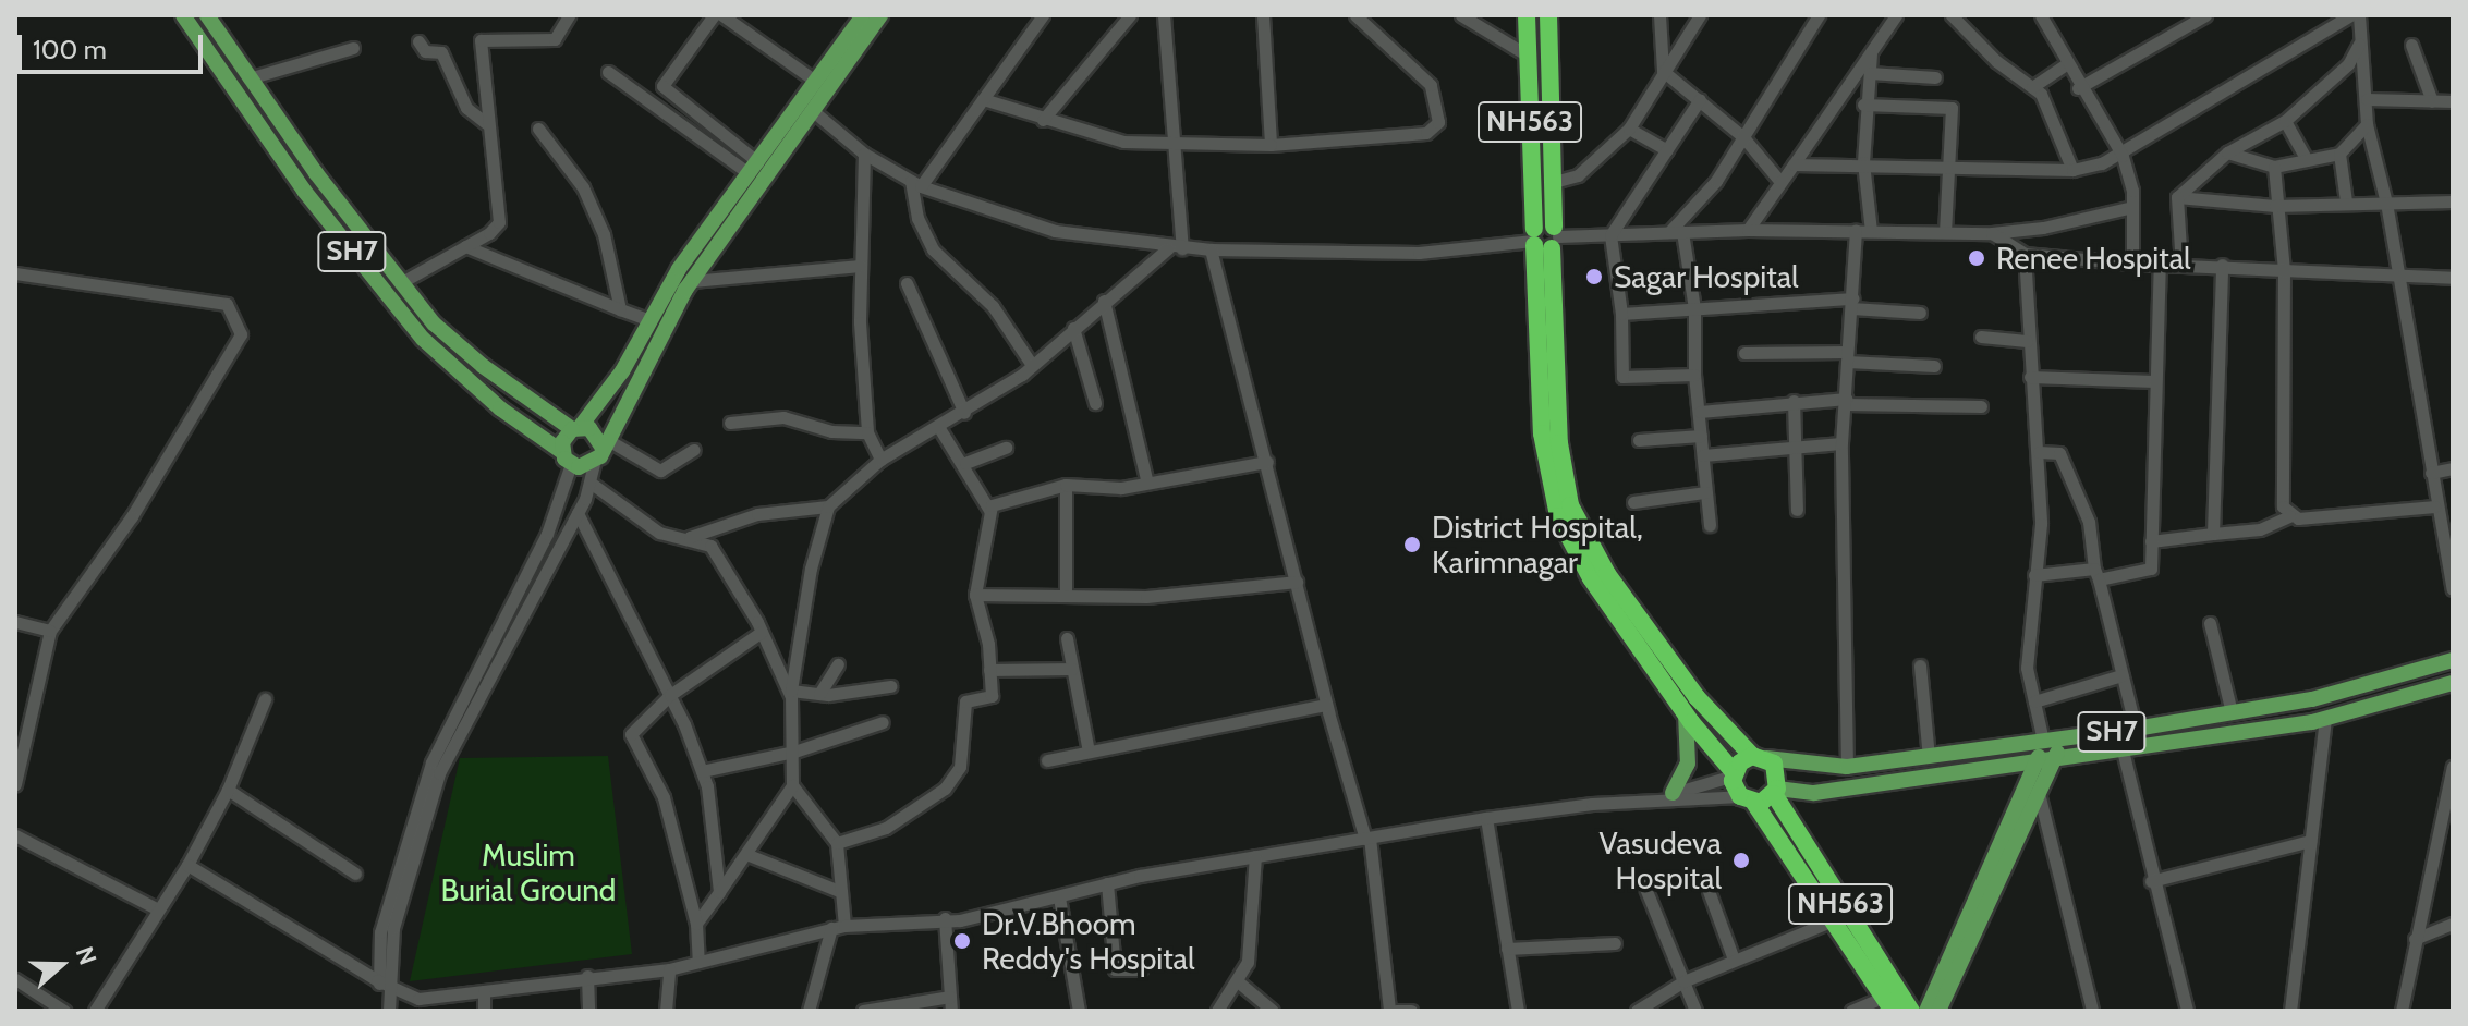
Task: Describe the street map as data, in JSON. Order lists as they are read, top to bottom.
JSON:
{
  "streets": {
    "highway": ["NH563"],
    "main road": ["SH7"]
  },
  "crossings": [
    ["NH563", "SH7"]
  ],
  "parks": ["Muslim Burial Ground"],
  "places": [
    "Renee Hospital",
    "Sagar Hospital",
    "District Hospital, Karimnagar",
    "Vasudeva Hospital",
    "Dr.V.Bhoom Reddy's Hospital"
  ],
  "scale_bar": "100 m",
  "north": "right"
}
